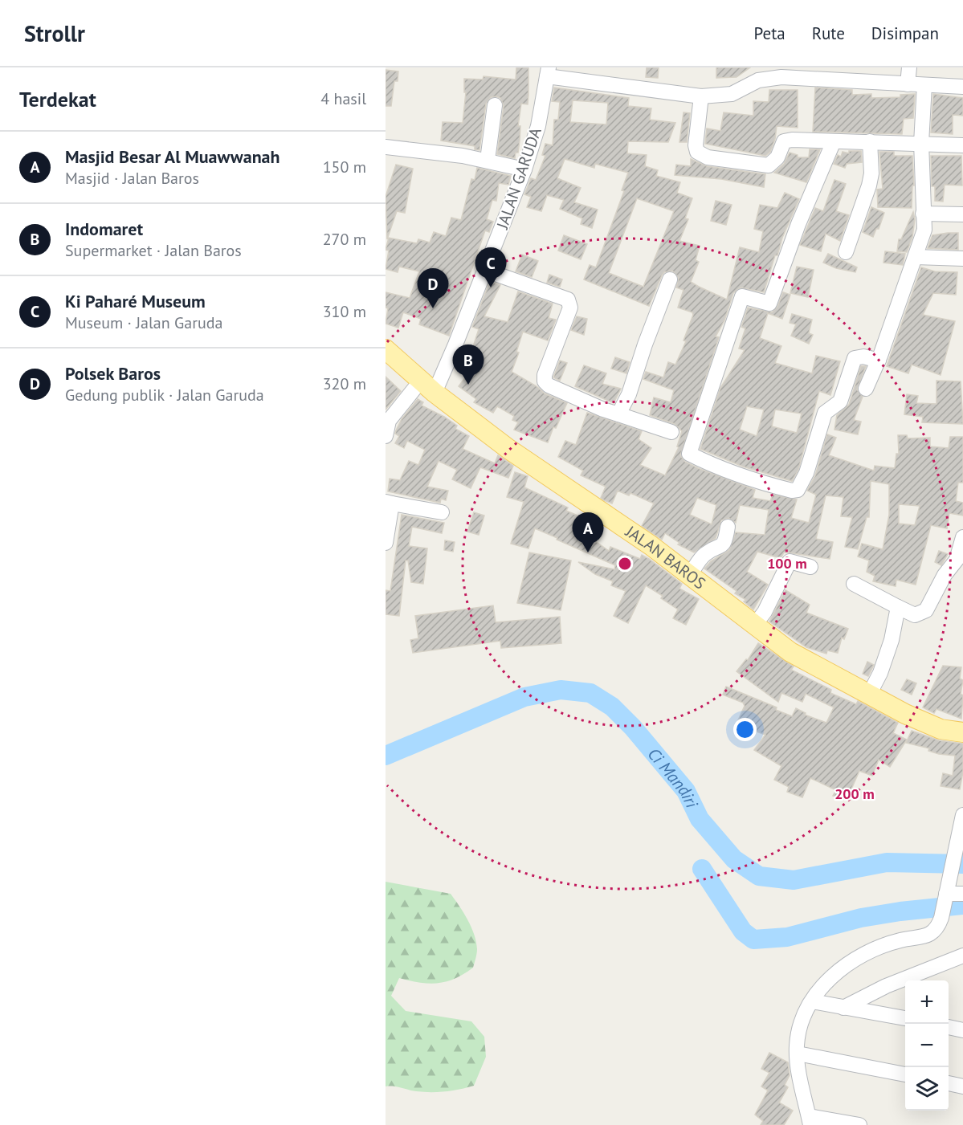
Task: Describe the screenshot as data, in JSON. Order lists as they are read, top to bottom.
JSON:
{
  "streets": {
    "main road": ["JALAN BAROS"],
    "street": ["JALAN GARUDA"]
  },
  "crossings": [
    ["JALAN GARUDA", "JALAN BAROS"]
  ],
  "water": ["Ci Mandiri"],
  "page": {
    "header": "Strollr",
    "nav": ["Peta", "Rute", "Disimpan"],
    "heading": ["Terdekat", "4 hasil"],
    "list": [
      {
        "mark": "A",
        "name": "Masjid Besar Al Muawwanah",
        "note": "Masjid · Jalan Baros",
        "value": "150 m"
      },
      {
        "mark": "B",
        "name": "Indomaret",
        "note": "Supermarket · Jalan Baros",
        "value": "270 m"
      },
      {
        "mark": "C",
        "name": "Ki Paharé Museum",
        "note": "Museum · Jalan Garuda",
        "value": "310 m"
      },
      {
        "mark": "D",
        "name": "Polsek Baros",
        "note": "Gedung publik · Jalan Garuda",
        "value": "320 m"
      }
    ],
    "pins": [
      "C",
      "D",
      "B",
      "A"
    ],
    "map_buttons": ["+", "−"]
  },
  "rings": ["100 m", "200 m"]
}
